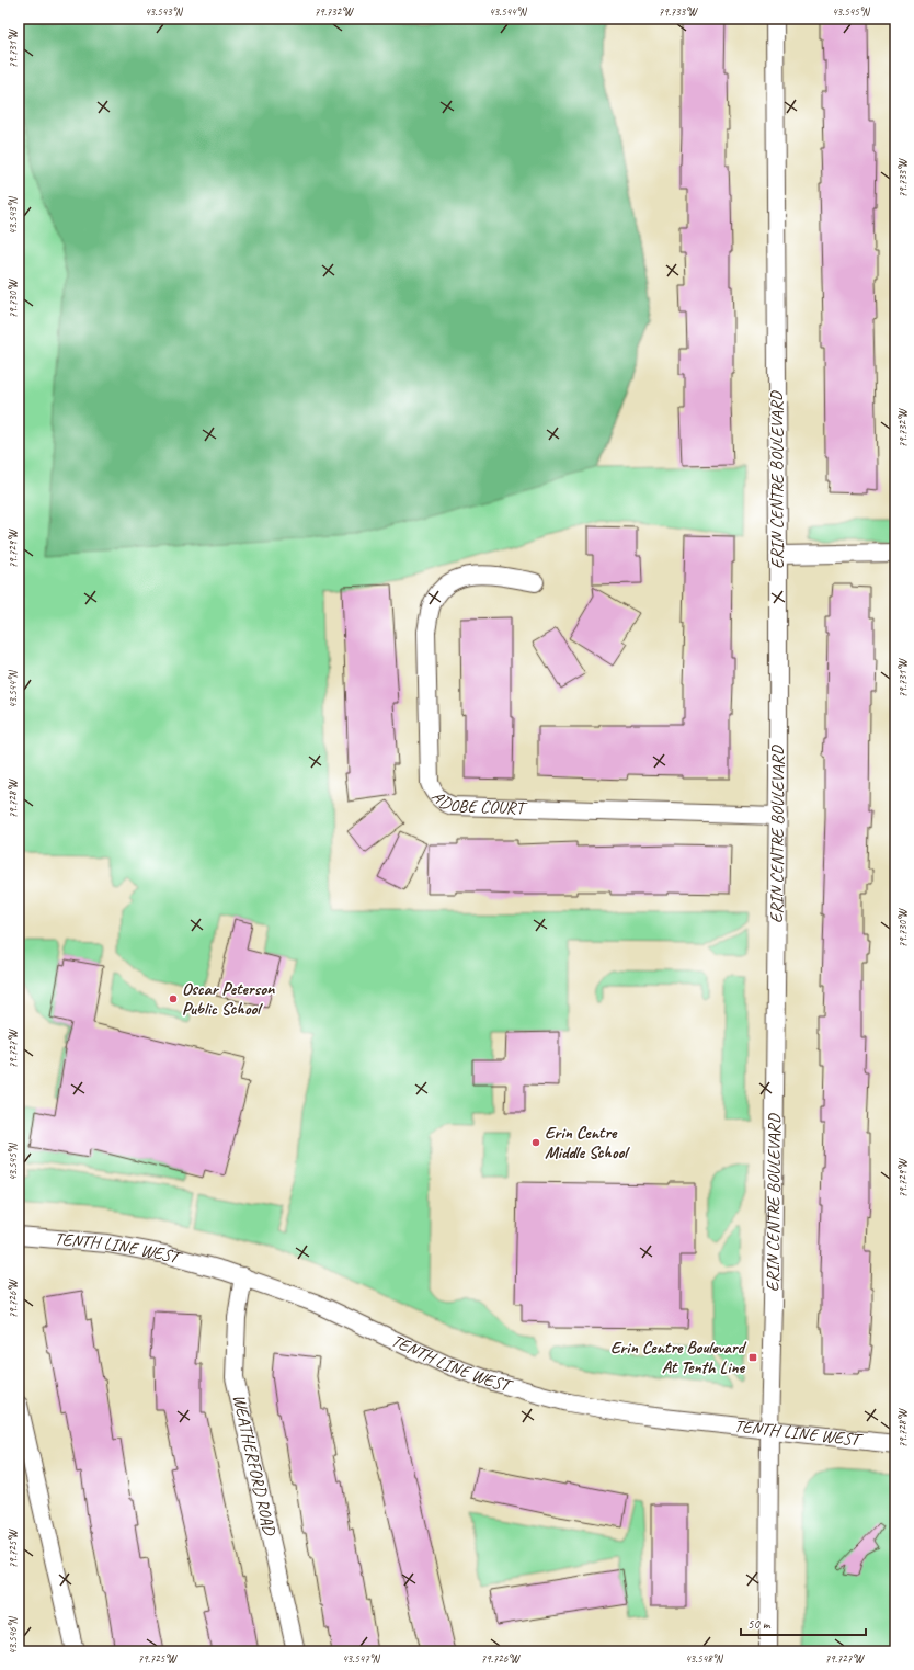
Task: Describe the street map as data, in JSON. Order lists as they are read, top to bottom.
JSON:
{
  "streets": {
    "street": [
      "ERIN CENTRE BOULEVARD",
      "ADOBE COURT",
      "TENTH LINE WEST",
      "WEATHERFORD ROAD"
    ]
  },
  "crossings": [
    ["ERIN CENTRE BOULEVARD", "ADOBE COURT"],
    ["ERIN CENTRE BOULEVARD", "TENTH LINE WEST"],
    ["TENTH LINE WEST", "WEATHERFORD ROAD"]
  ],
  "places": {
    "other": ["Oscar Peterson Public School", "Erin Centre Middle School"],
    "transit": ["Erin Centre Boulevard At Tenth Line"]
  },
  "scale_bar": "50 m",
  "coordinates": [
    "43.543°N",
    "79.732°W",
    "43.544°N",
    "79.733°W",
    "43.545°N",
    "79.731°W",
    "79.730°W",
    "79.729°W",
    "79.728°W",
    "79.727°W",
    "79.726°W",
    "79.725°W",
    "43.546°N",
    "43.547°N",
    "43.548°N"
  ]
}
